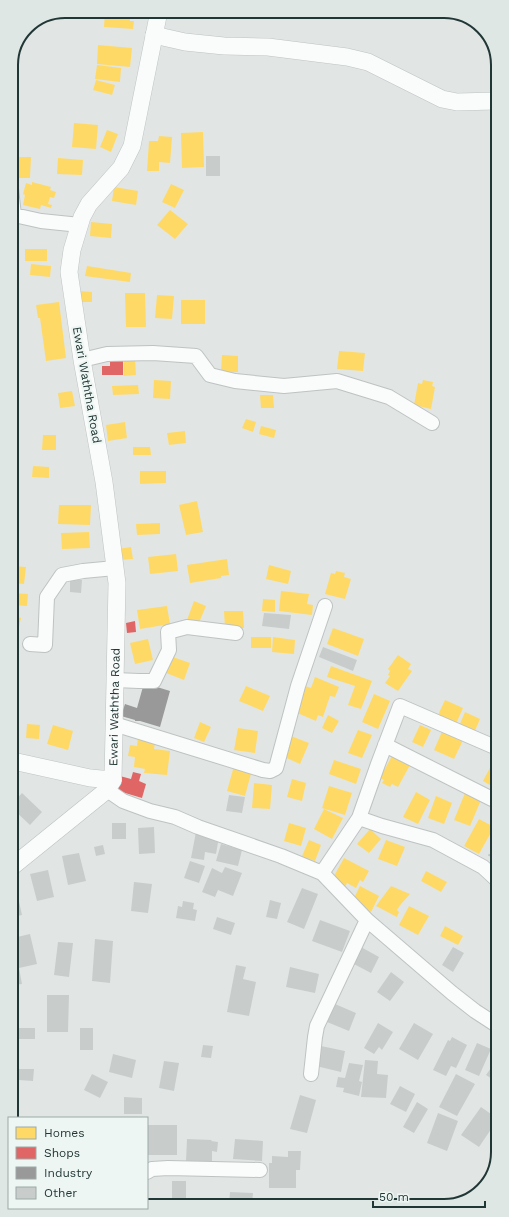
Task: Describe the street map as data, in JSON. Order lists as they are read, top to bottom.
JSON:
{
  "streets": {
    "street": ["Ewari Waththa Road"]
  },
  "legend": [
    "Homes",
    "Shops",
    "Industry",
    "Other"
  ],
  "scale_bar": "50 m"
}
